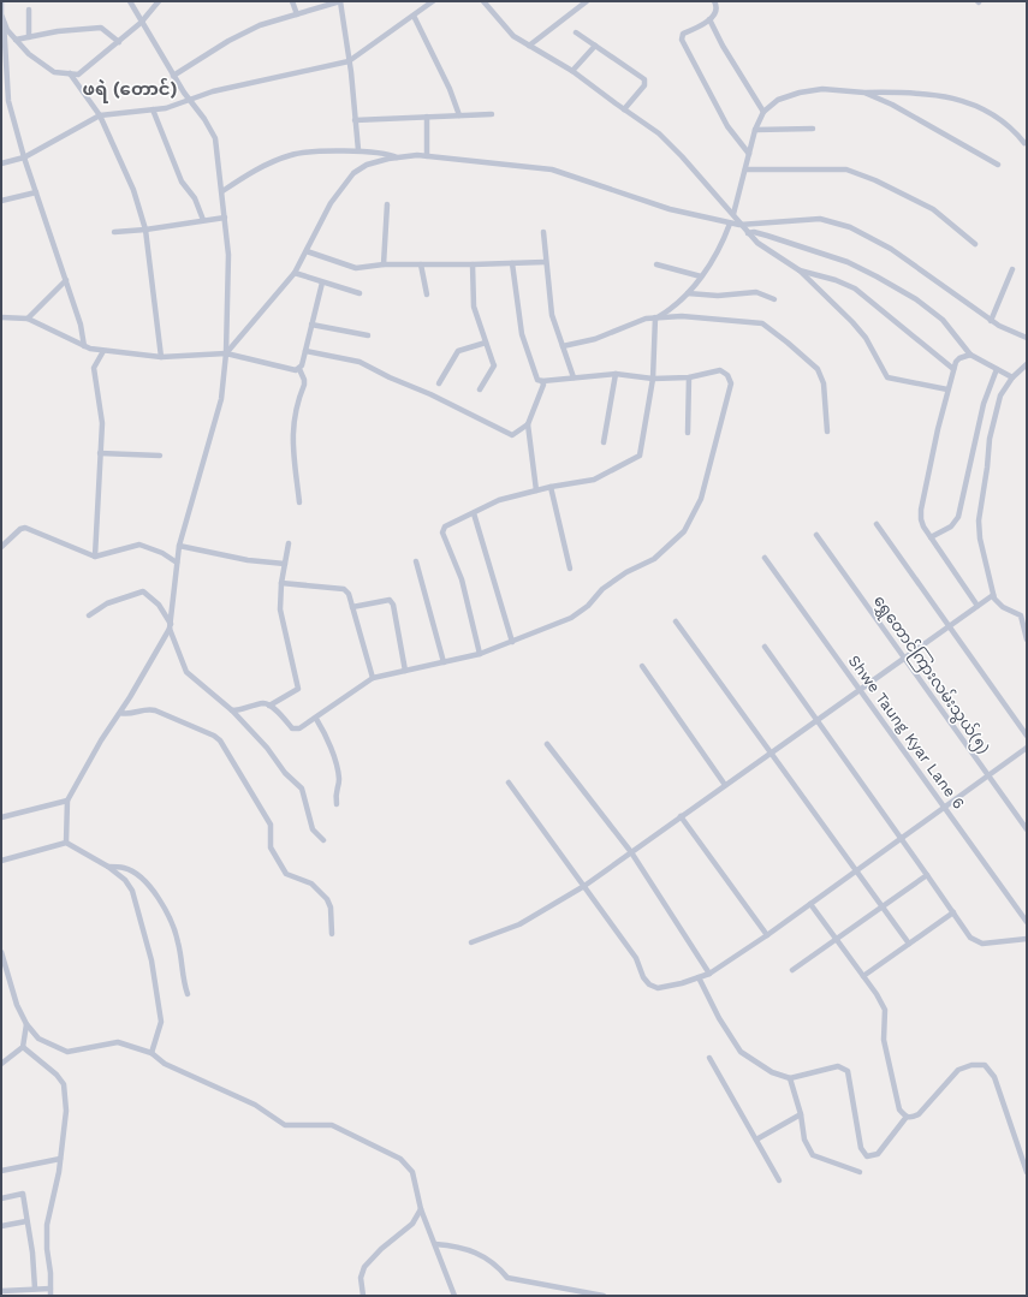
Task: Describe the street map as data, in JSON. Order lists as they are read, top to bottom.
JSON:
{
  "streets": {
    "street": ["ရွှေတောင်ကြားလမ်းသွယ်(၅)", "Shwe Taung Kyar Lane 6"]
  },
  "districts": ["ဖရဲ (တောင်)"]
}
